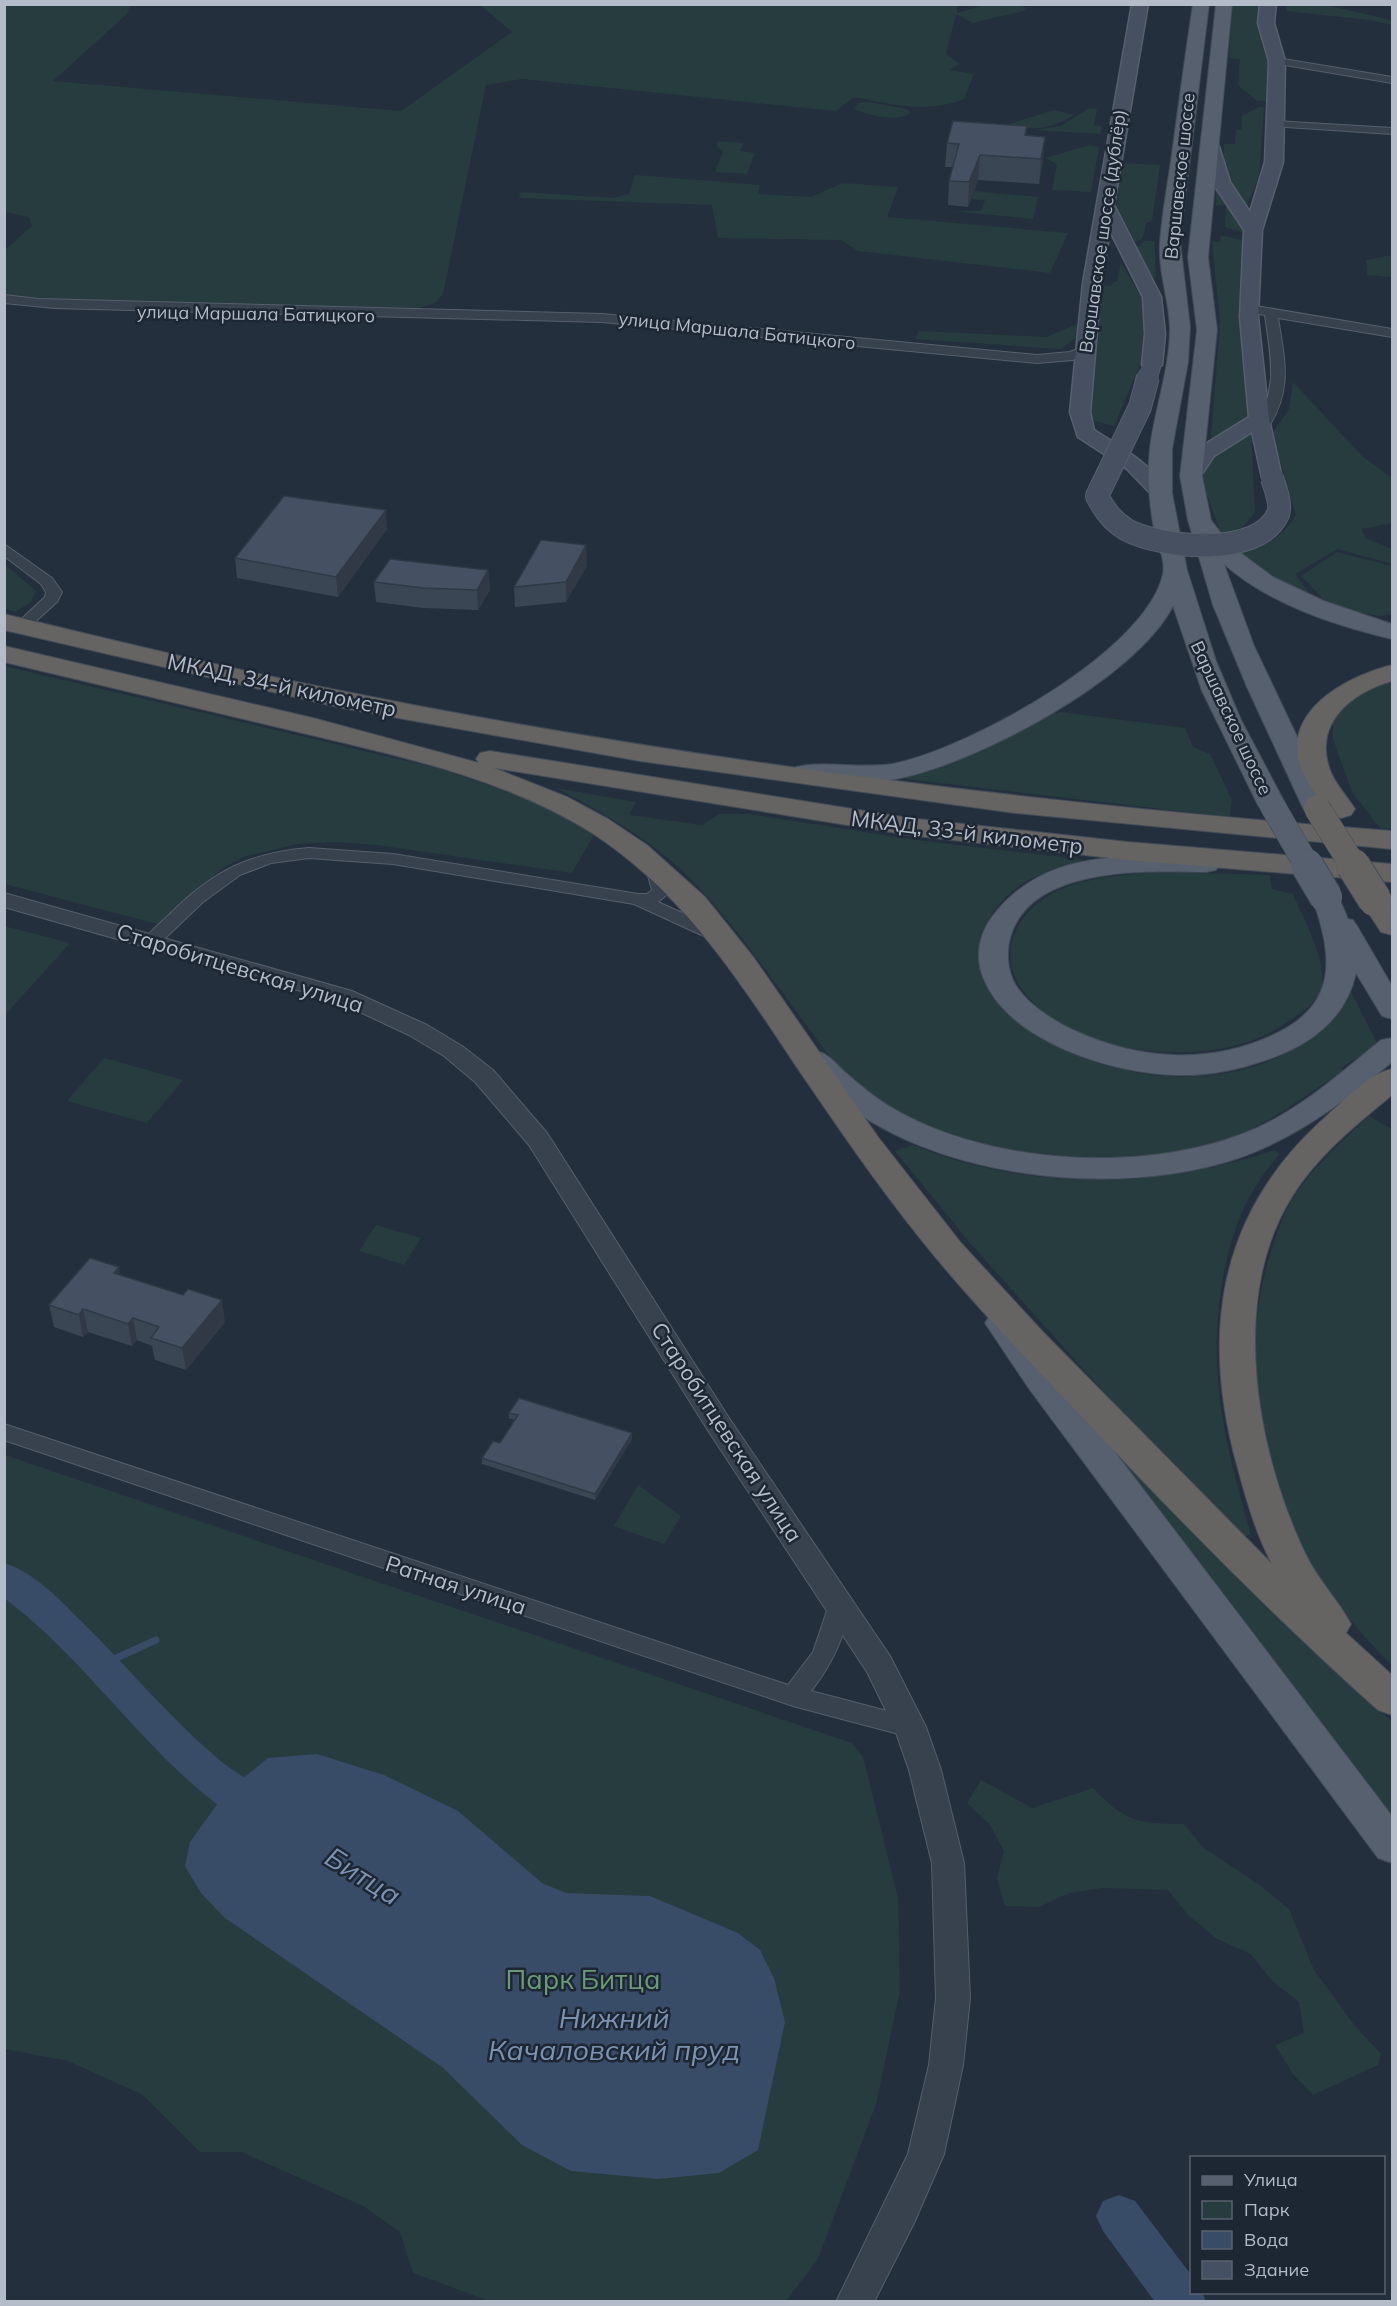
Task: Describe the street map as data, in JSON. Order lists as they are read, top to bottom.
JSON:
{
  "streets": {
    "highway": ["Варшавское шоссе", "МКАД, 34-й километр", "МКАД, 33-й километр"],
    "main road": ["Варшавское шоссе (дублёр)"],
    "street": ["улица Маршала Батицкого", "Старобитцевская улица", "Ратная улица"]
  },
  "crossings": [
    ["Варшавское шоссе", "Варшавское шоссе (дублёр)"],
    ["Варшавское шоссе (дублёр)", "улица Маршала Батицкого"],
    ["МКАД, 34-й километр", "МКАД, 33-й километр"],
    ["Старобитцевская улица", "Ратная улица"]
  ],
  "water": ["Битца", "Нижний Качаловский пруд"],
  "parks": ["Парк Битца"],
  "legend": [
    "Улица",
    "Парк",
    "Вода",
    "Здание"
  ]
}
